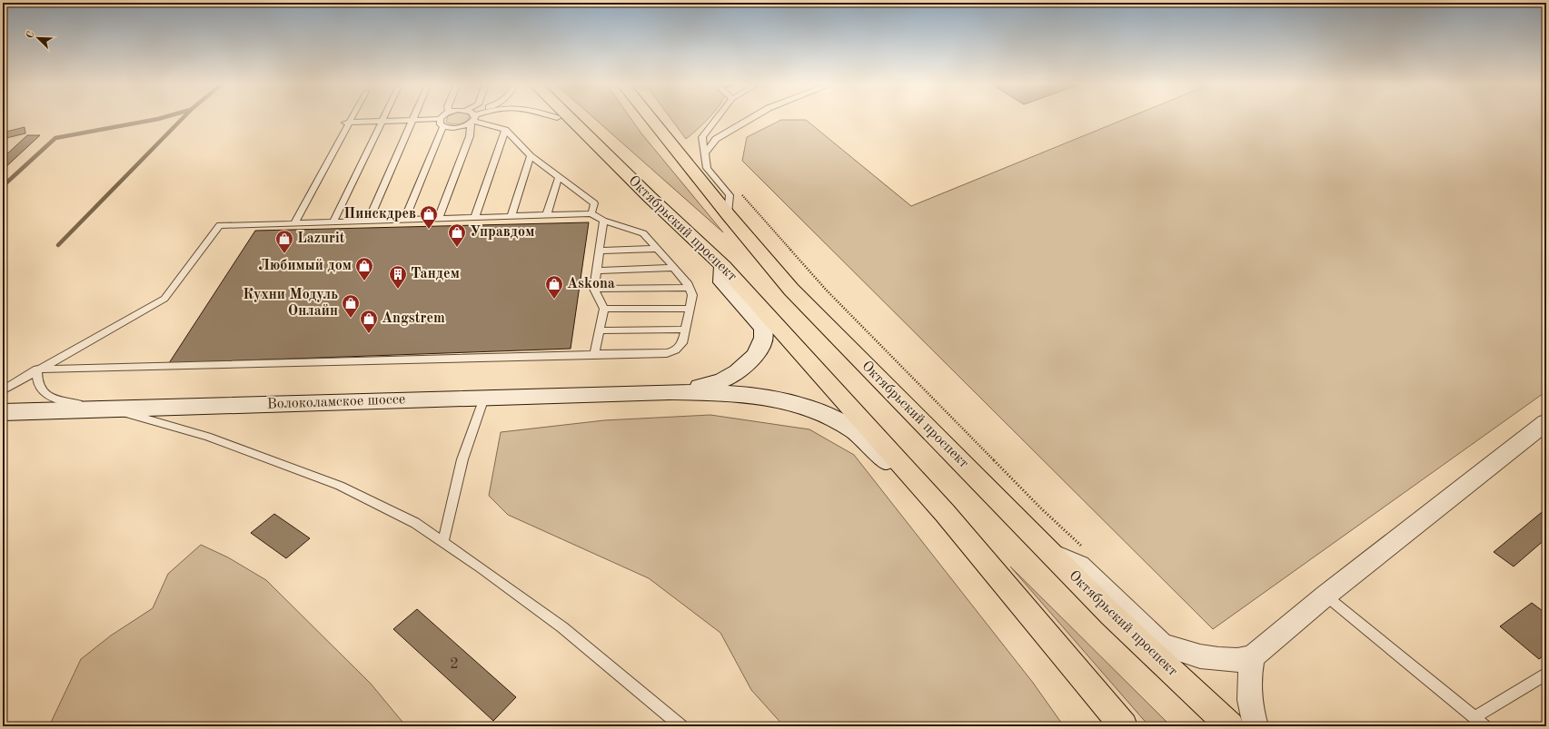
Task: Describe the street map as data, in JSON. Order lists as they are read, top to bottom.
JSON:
{
  "streets": {
    "main road": ["Октябрьский проспект", "Волоколамское шоссе"]
  },
  "crossings": [
    ["Октябрьский проспект", "Волоколамское шоссе"]
  ],
  "places": {
    "shop": [
      "Пинскдрев",
      "Управдом",
      "Lazurit",
      "Любимый дом",
      "Askona",
      "Кухни Модуль Онлайн",
      "Angstrem"
    ],
    "building": ["Тандем"]
  },
  "house_numbers": ["2"],
  "north": "top left"
}
